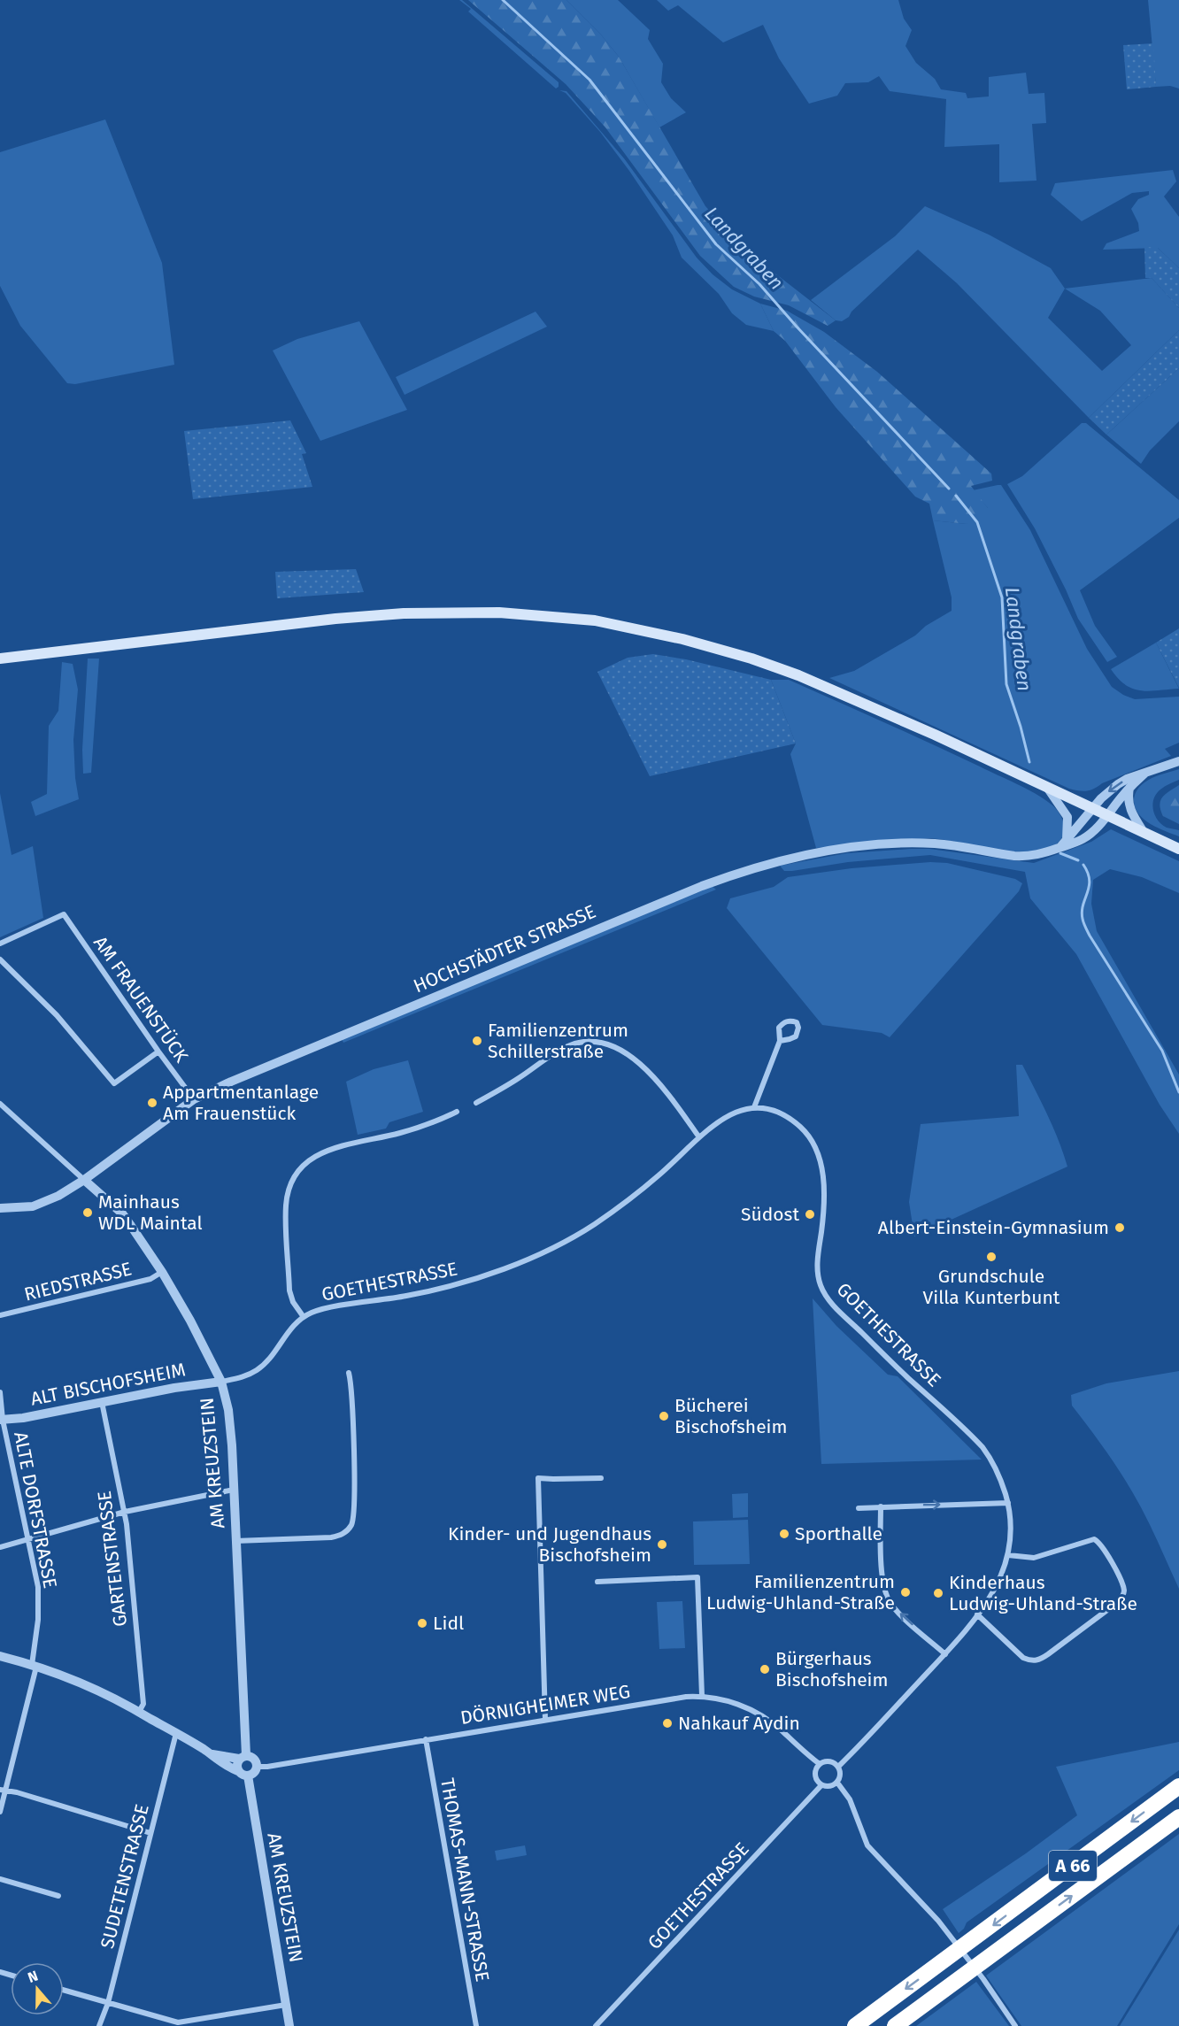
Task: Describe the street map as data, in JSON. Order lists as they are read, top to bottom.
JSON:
{
  "streets": {
    "highway": ["A 66"],
    "street": [
      "HOCHSTÄDTER STRASSE",
      "AM FRAUENSTÜCK",
      "RIEDSTRASSE",
      "GOETHESTRASSE",
      "ALT BISCHOFSHEIM",
      "AM KREUZSTEIN",
      "ALTE DORFSTRASSE",
      "GARTENSTRASSE",
      "DÖRNIGHEIMER WEG",
      "SUDETENSTRASSE",
      "THOMAS-MANN-STRASSE"
    ]
  },
  "crossings": [
    ["HOCHSTÄDTER STRASSE", "AM FRAUENSTÜCK"],
    ["HOCHSTÄDTER STRASSE", "AM KREUZSTEIN"],
    ["RIEDSTRASSE", "AM KREUZSTEIN"],
    ["GOETHESTRASSE", "ALT BISCHOFSHEIM"],
    ["GOETHESTRASSE", "AM KREUZSTEIN"],
    ["GOETHESTRASSE", "DÖRNIGHEIMER WEG"],
    ["ALT BISCHOFSHEIM", "AM KREUZSTEIN"],
    ["ALT BISCHOFSHEIM", "ALTE DORFSTRASSE"],
    ["ALT BISCHOFSHEIM", "GARTENSTRASSE"],
    ["AM KREUZSTEIN", "DÖRNIGHEIMER WEG"],
    ["DÖRNIGHEIMER WEG", "THOMAS-MANN-STRASSE"]
  ],
  "water": ["Landgraben"],
  "places": [
    "Familienzentrum Schillerstraße",
    "Appartmentanlage Am Frauenstück",
    "Mainhaus WDL Maintal",
    "Südost",
    "Albert-Einstein-Gymnasium",
    "Grundschule Villa Kunterbunt",
    "Bücherei Bischofsheim",
    "Sporthalle",
    "Kinder- und Jugendhaus Bischofsheim",
    "Familienzentrum Ludwig-Uhland-Straße",
    "Kinderhaus Ludwig-Uhland-Straße",
    "Lidl",
    "Bürgerhaus Bischofsheim",
    "Nahkauf Aydin"
  ],
  "north": "top"
}
